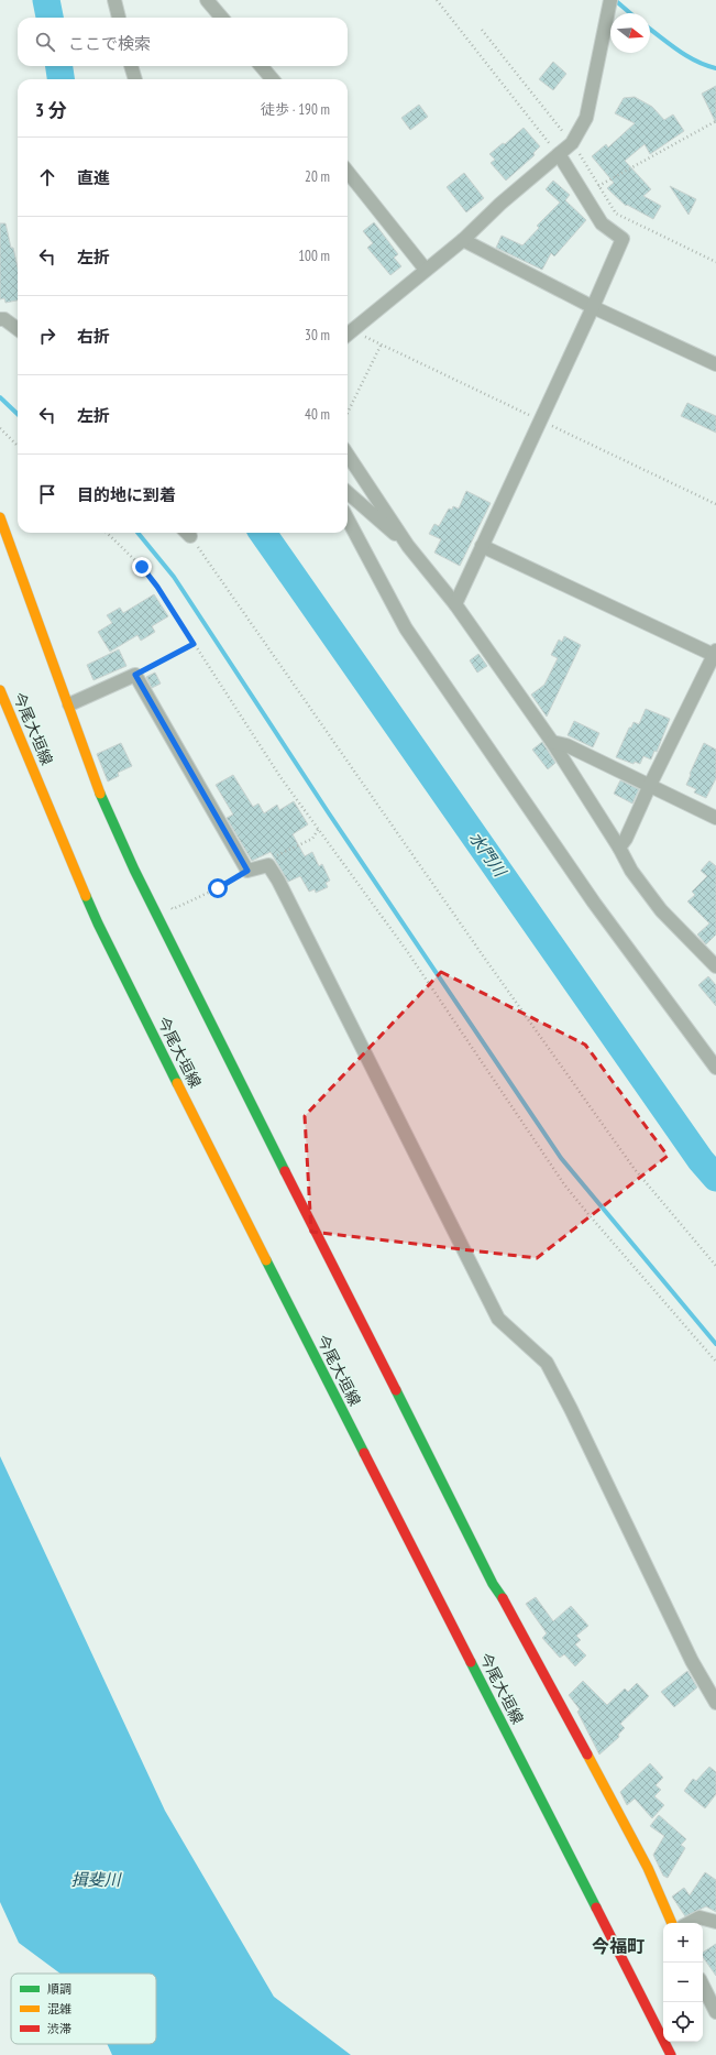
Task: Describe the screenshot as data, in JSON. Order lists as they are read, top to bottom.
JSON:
{
  "streets": {
    "street": ["今尾大垣線"]
  },
  "districts": ["今福町"],
  "water": ["水門川", "揖斐川"],
  "legend": ["順調", "混雑", "渋滞"],
  "north": "right",
  "page": {
    "search": "ここで検索",
    "heading": ["3 分", "徒歩 · 190 m"],
    "list": [
      ["直進", "20 m"],
      ["左折", "100 m"],
      ["右折", "30 m"],
      ["左折", "40 m"],
      "目的地に到着"
    ],
    "map_buttons": ["+", "−"]
  }
}
